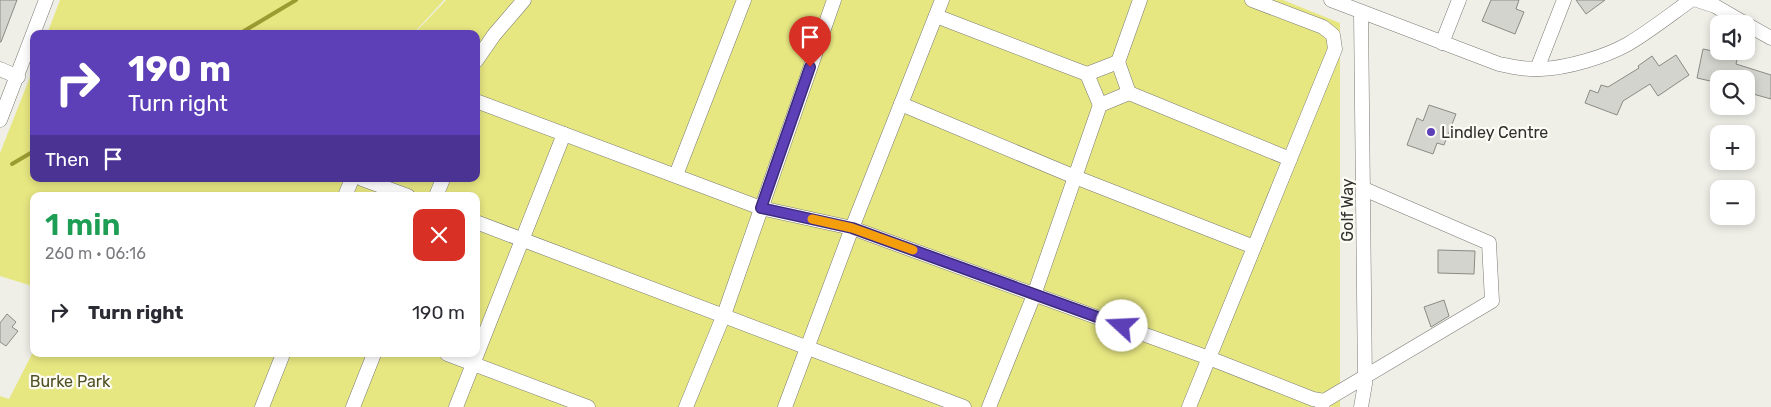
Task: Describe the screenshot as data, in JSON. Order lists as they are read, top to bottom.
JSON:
{
  "streets": {
    "street": ["Golf Way"]
  },
  "parks": ["Burke Park"],
  "places": ["Lindley Centre"],
  "page": {
    "map_buttons": ["+", "−"],
    "turn": ["190 m", "Turn right"],
    "then": "Then",
    "heading": ["1 min", "260 m · 06:16"],
    "list": [
      {
        "name": "Turn right",
        "value": "190 m"
      }
    ]
  }
}
